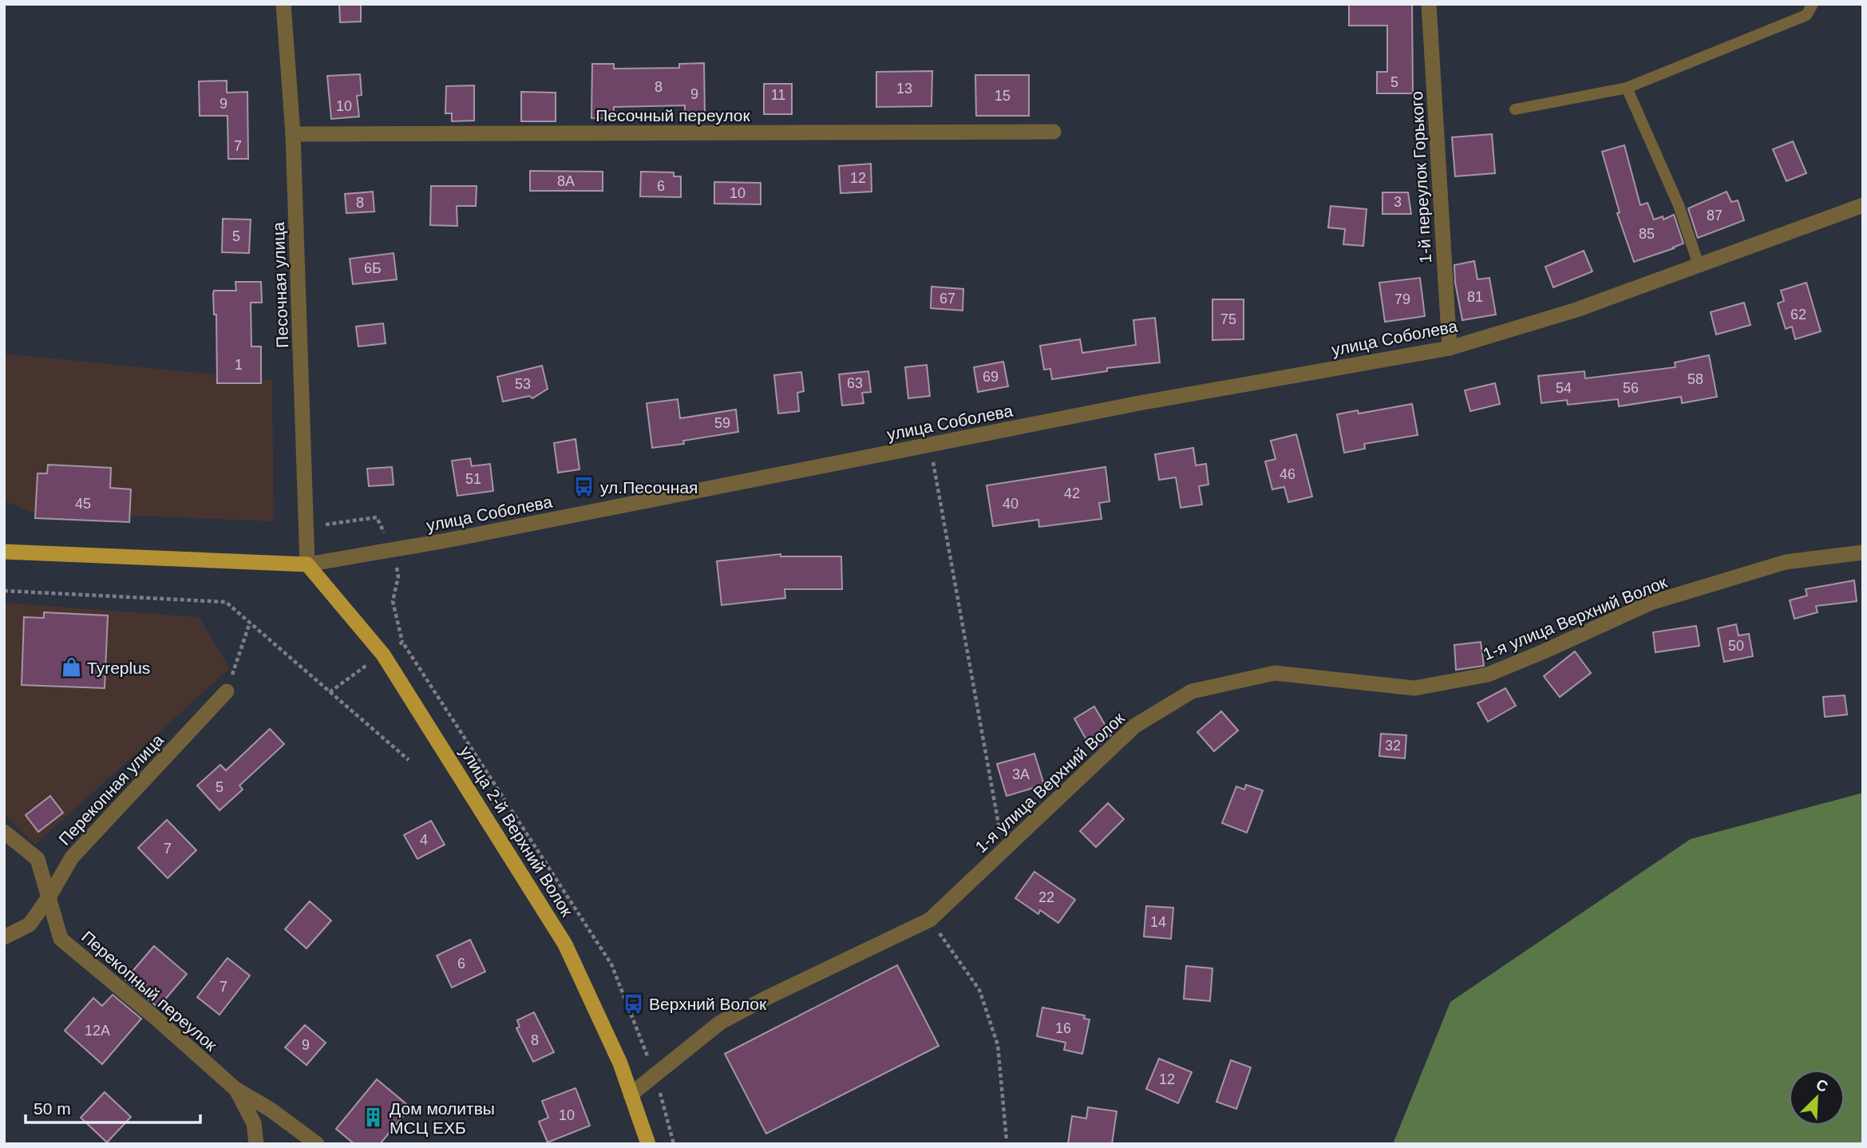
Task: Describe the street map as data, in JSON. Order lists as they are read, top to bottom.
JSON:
{
  "streets": {
    "main road": ["улица Соболева", "улица 2-й Верхний Волок"],
    "street": [
      "Песочный переулок",
      "1-й переулок Горького",
      "Песочная улица",
      "1-я улица Верхний Волок",
      "Перекопная улица",
      "Перекопный переулок"
    ]
  },
  "crossings": [
    ["Песочный переулок", "Песочная улица"],
    ["1-й переулок Горького", "улица Соболева"],
    ["Песочная улица", "улица Соболева"],
    ["Песочная улица", "улица 2-й Верхний Волок"],
    ["улица Соболева", "улица 2-й Верхний Волок"],
    ["1-я улица Верхний Волок", "улица 2-й Верхний Волок"],
    ["Перекопная улица", "Перекопный переулок"]
  ],
  "places": {
    "bus stop": ["ул.Песочная", "Верхний Волок"],
    "shop": ["Tyreplus"],
    "building": ["Дом молитвы МСЦ ЕХБ"]
  },
  "house_numbers": [
    "5",
    "8",
    "13",
    "9",
    "11",
    "15",
    "9",
    "10",
    "7",
    "12",
    "8А",
    "6",
    "10",
    "3",
    "8",
    "87",
    "85",
    "5",
    "6Б",
    "81",
    "67",
    "79",
    "62",
    "75",
    "1",
    "69",
    "58",
    "63",
    "53",
    "54",
    "56",
    "59",
    "46",
    "51",
    "42",
    "45",
    "40",
    "50",
    "32",
    "3А",
    "5",
    "4",
    "7",
    "22",
    "14",
    "6",
    "7",
    "16",
    "12А",
    "8",
    "9",
    "12",
    "10"
  ],
  "scale_bar": "50 m",
  "north": "top right"
}
